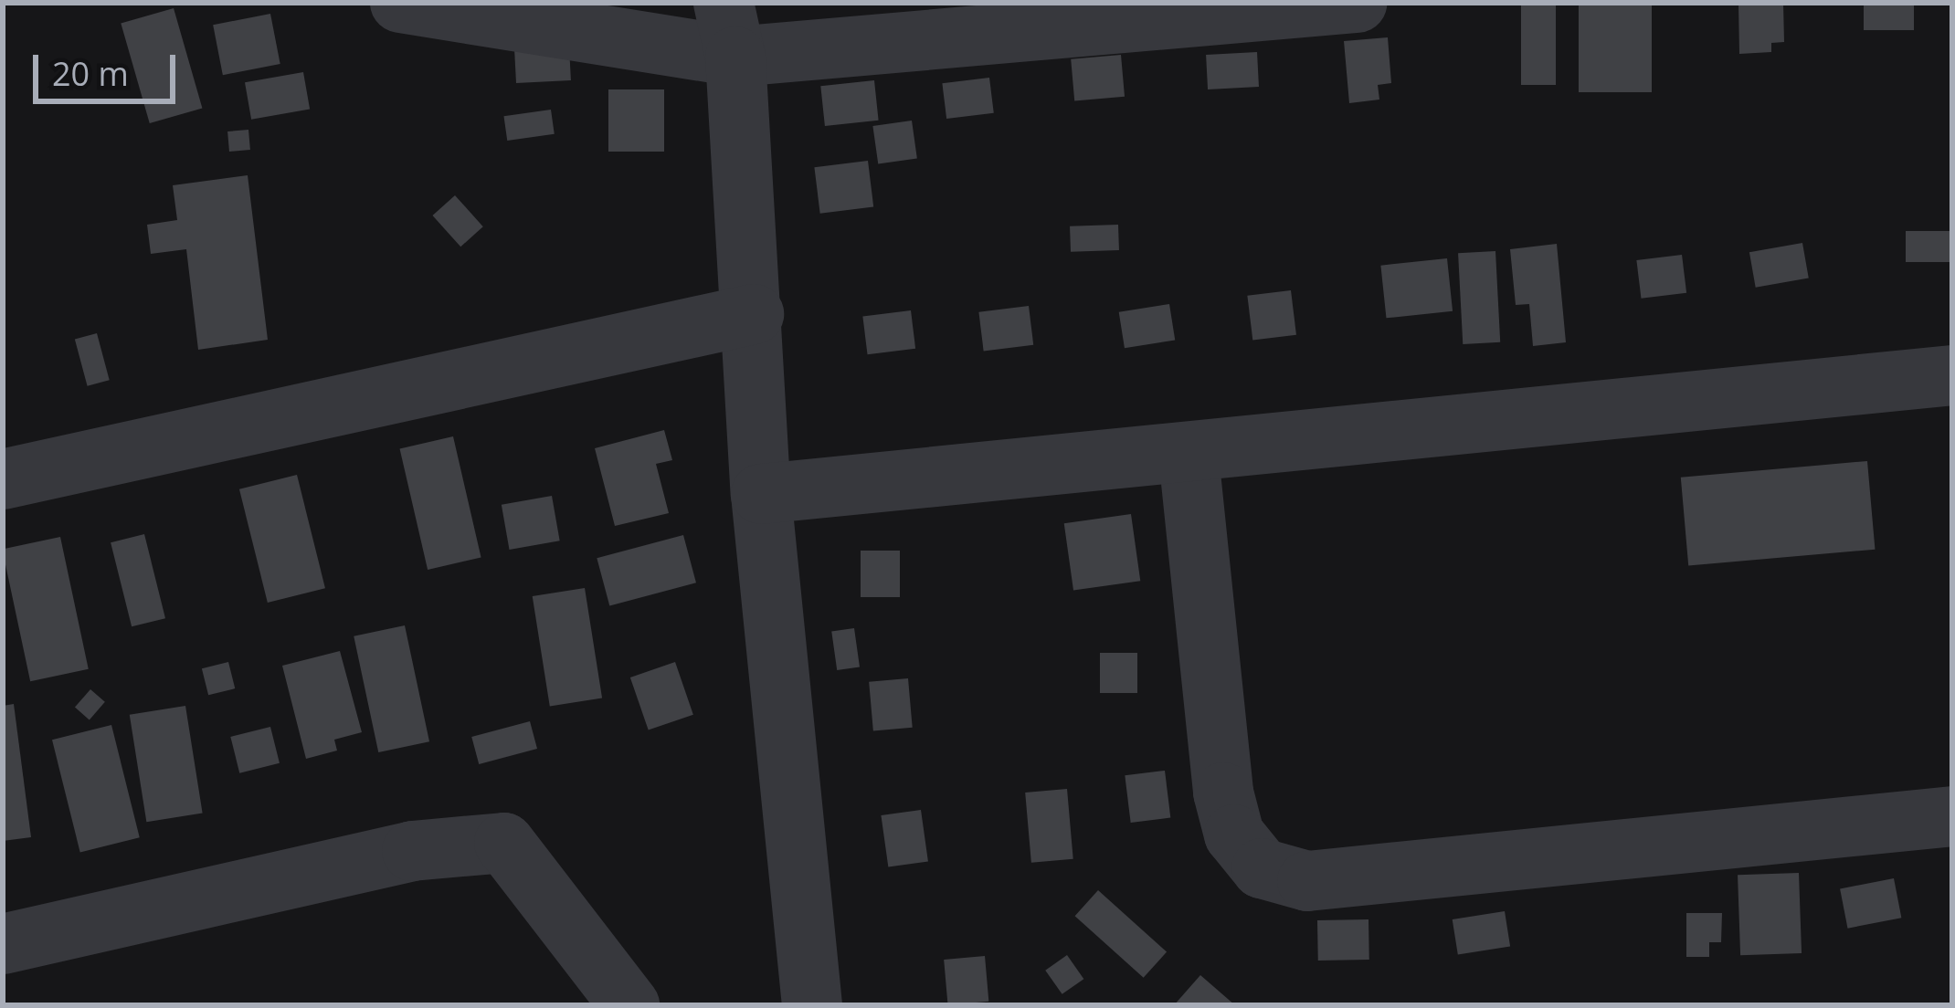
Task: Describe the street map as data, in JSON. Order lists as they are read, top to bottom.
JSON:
{
  "scale_bar": "20 m"
}
